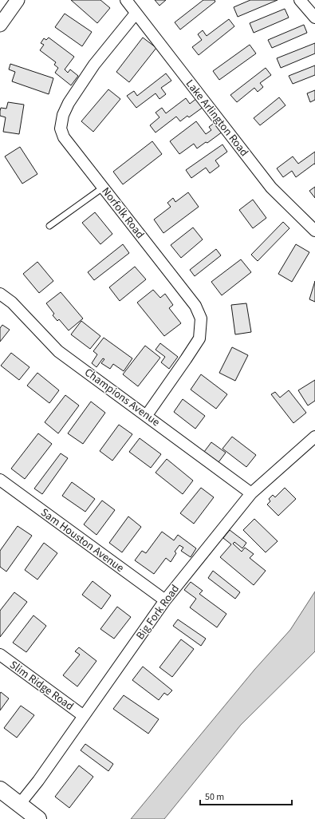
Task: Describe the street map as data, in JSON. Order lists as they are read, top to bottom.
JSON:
{
  "streets": {
    "street": [
      "Lake Arlington Road",
      "Norfolk Road",
      "Champions Avenue",
      "Sam Houston Avenue",
      "Big Fork Road",
      "Slim Ridge Road"
    ]
  },
  "crossings": [
    ["Lake Arlington Road", "Norfolk Road"],
    ["Norfolk Road", "Champions Avenue"],
    ["Champions Avenue", "Big Fork Road"],
    ["Sam Houston Avenue", "Big Fork Road"],
    ["Big Fork Road", "Slim Ridge Road"]
  ],
  "scale_bar": "50 m"
}
